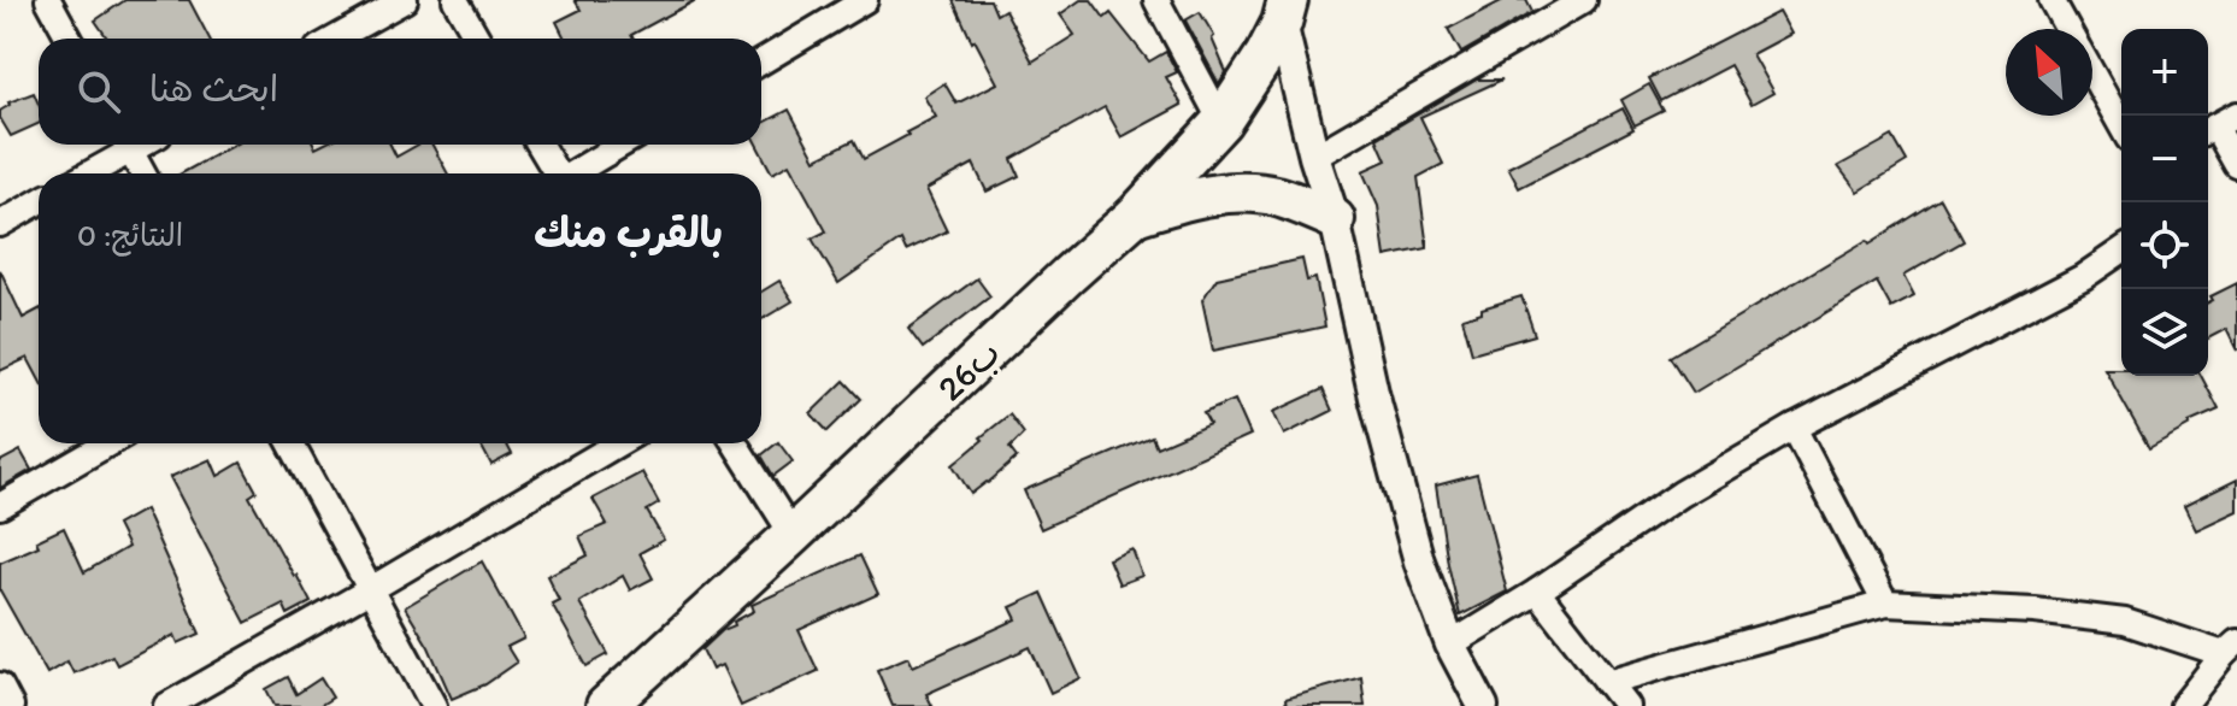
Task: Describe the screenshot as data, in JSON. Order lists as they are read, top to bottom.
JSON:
{
  "streets": {
    "highway": ["26ب"]
  },
  "north": "top left",
  "page": {
    "map_buttons": ["+", "−"],
    "search": "ابحث هنا",
    "heading": ["بالقرب منك", "النتائج: 0"]
  }
}
